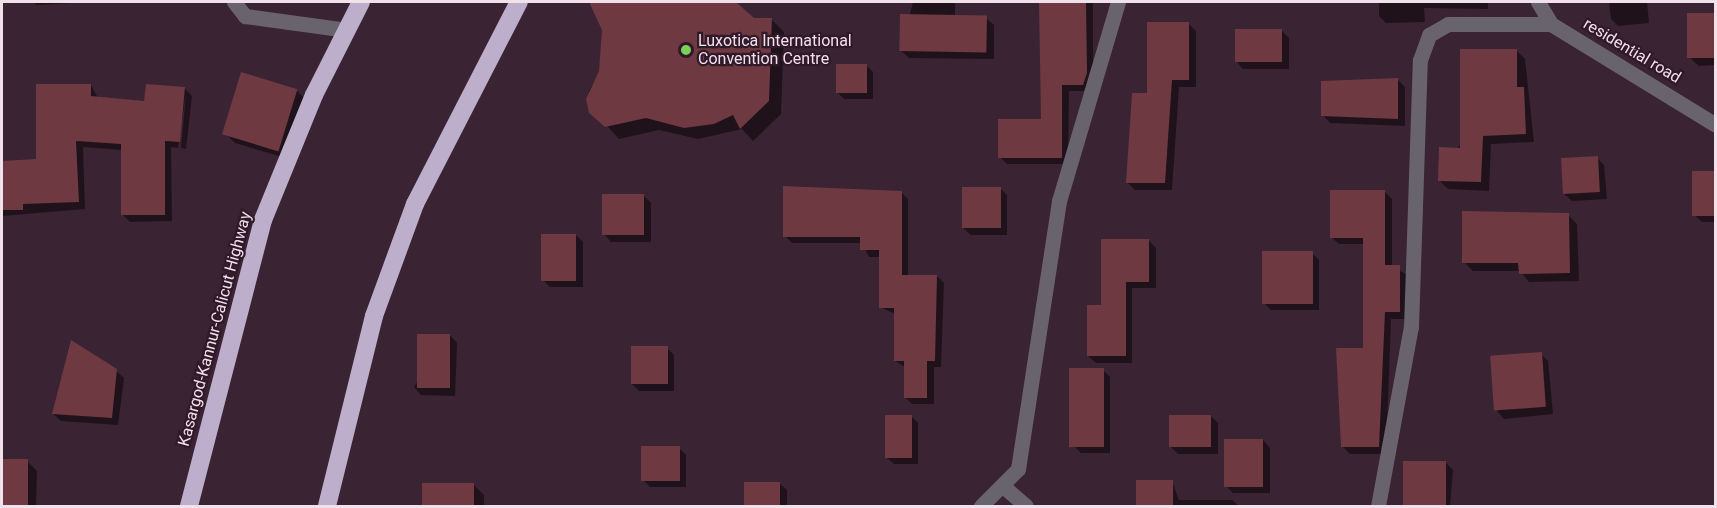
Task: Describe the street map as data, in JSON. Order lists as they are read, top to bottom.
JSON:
{
  "streets": {
    "highway": ["Kasargod-Kannur-Calicut Highway"],
    "street": ["residential road"]
  },
  "places": ["Luxotica International Convention Centre"]
}
